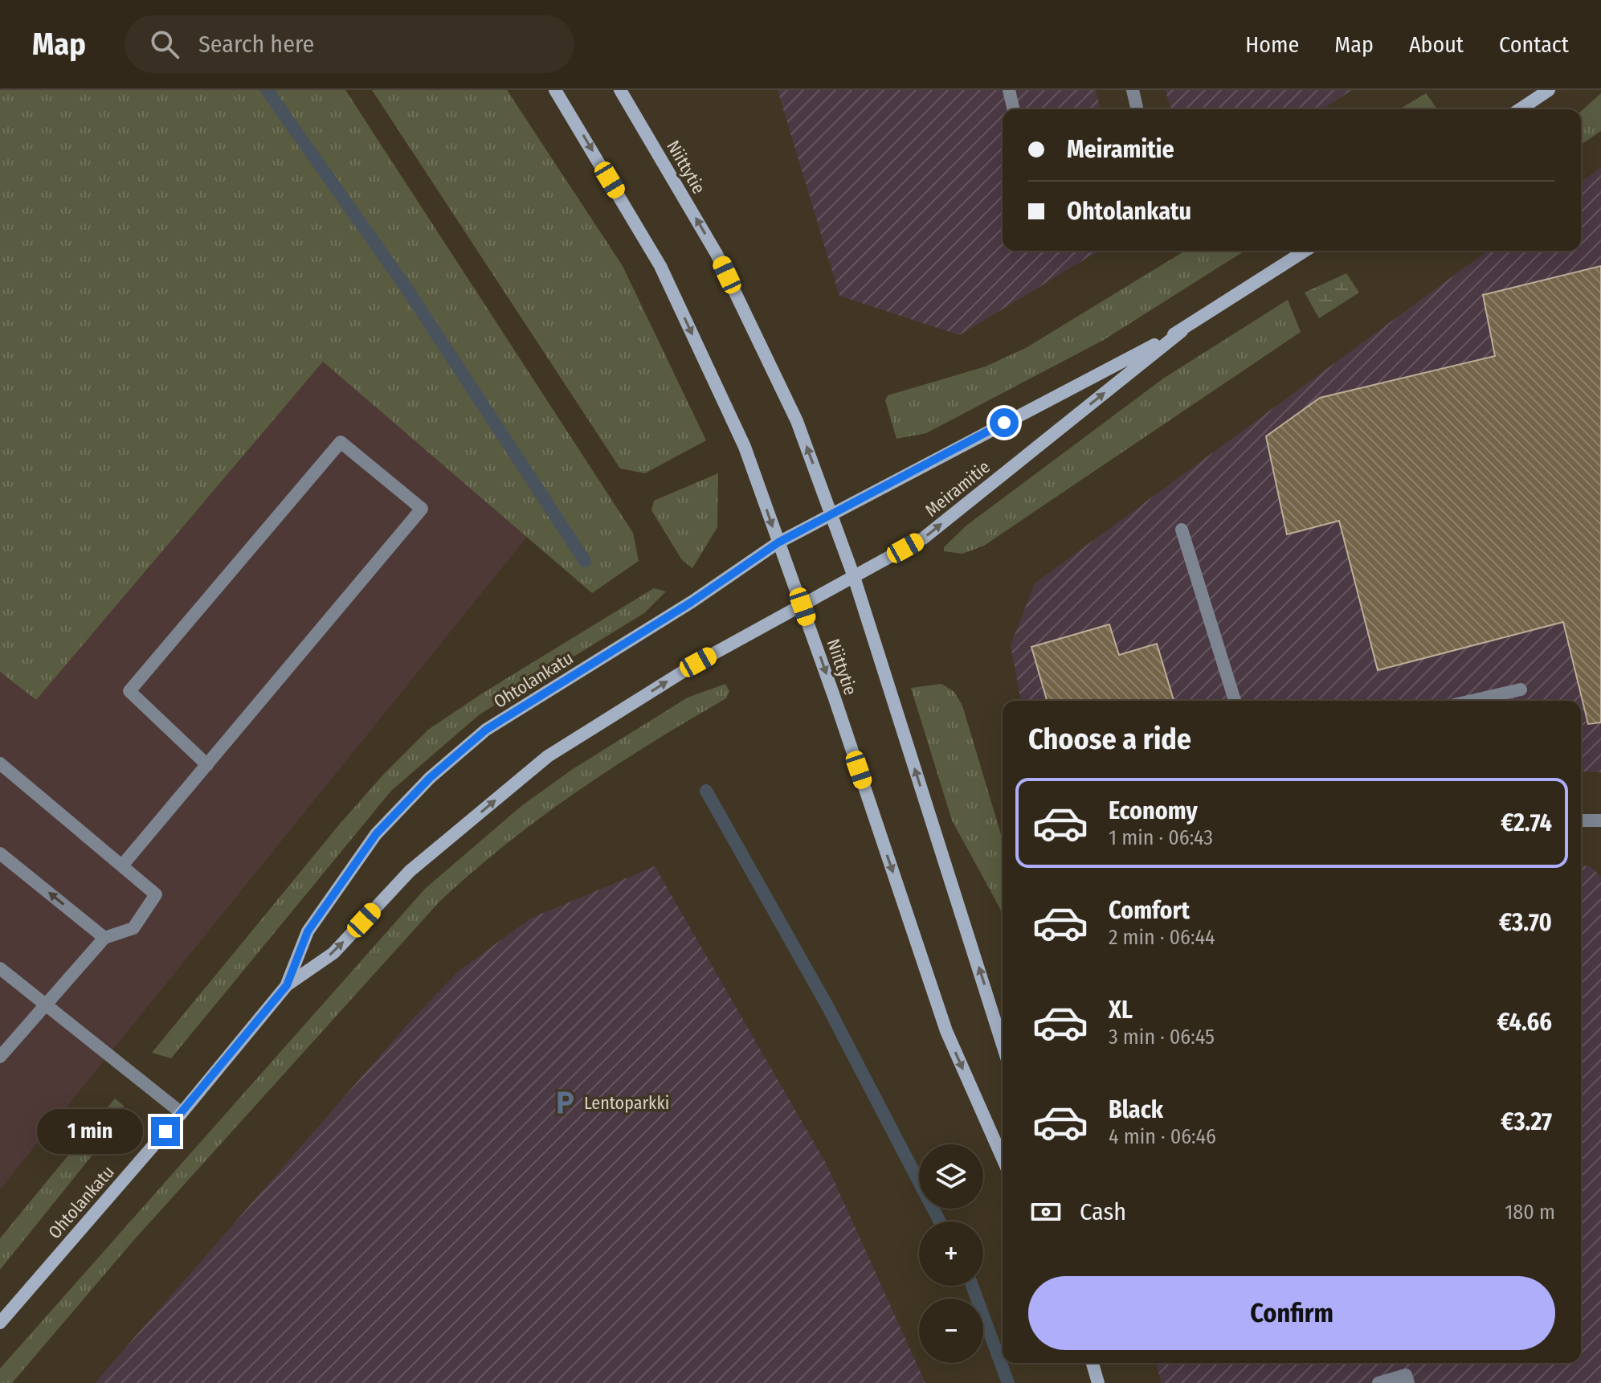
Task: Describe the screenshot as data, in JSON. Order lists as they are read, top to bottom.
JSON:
{
  "streets": {
    "main road": ["Niittytie", "Meiramitie", "Ohtolankatu"]
  },
  "crossings": [
    ["Niittytie", "Meiramitie"],
    ["Niittytie", "Ohtolankatu"],
    ["Meiramitie", "Ohtolankatu"]
  ],
  "places": {
    "parking": ["Lentoparkki"]
  },
  "page": {
    "header": "Map",
    "search": "Search here",
    "nav": [
      "Home",
      "Map",
      "About",
      "Contact"
    ],
    "banner": ["Meiramitie", "Ohtolankatu"],
    "heading": "Choose a ride",
    "list": [
      {
        "name": "Economy",
        "note": "1 min · 06:43",
        "value": "€2.74"
      },
      {
        "name": "Comfort",
        "note": "2 min · 06:44",
        "value": "€3.70"
      },
      {
        "name": "XL",
        "note": "3 min · 06:45",
        "value": "€4.66"
      },
      {
        "name": "Black",
        "note": "4 min · 06:46",
        "value": "€3.27"
      }
    ],
    "bubble": "1 min",
    "map_buttons": ["+", "−"],
    "pay": ["Cash", "180 m"],
    "buttons": "Confirm"
  }
}
